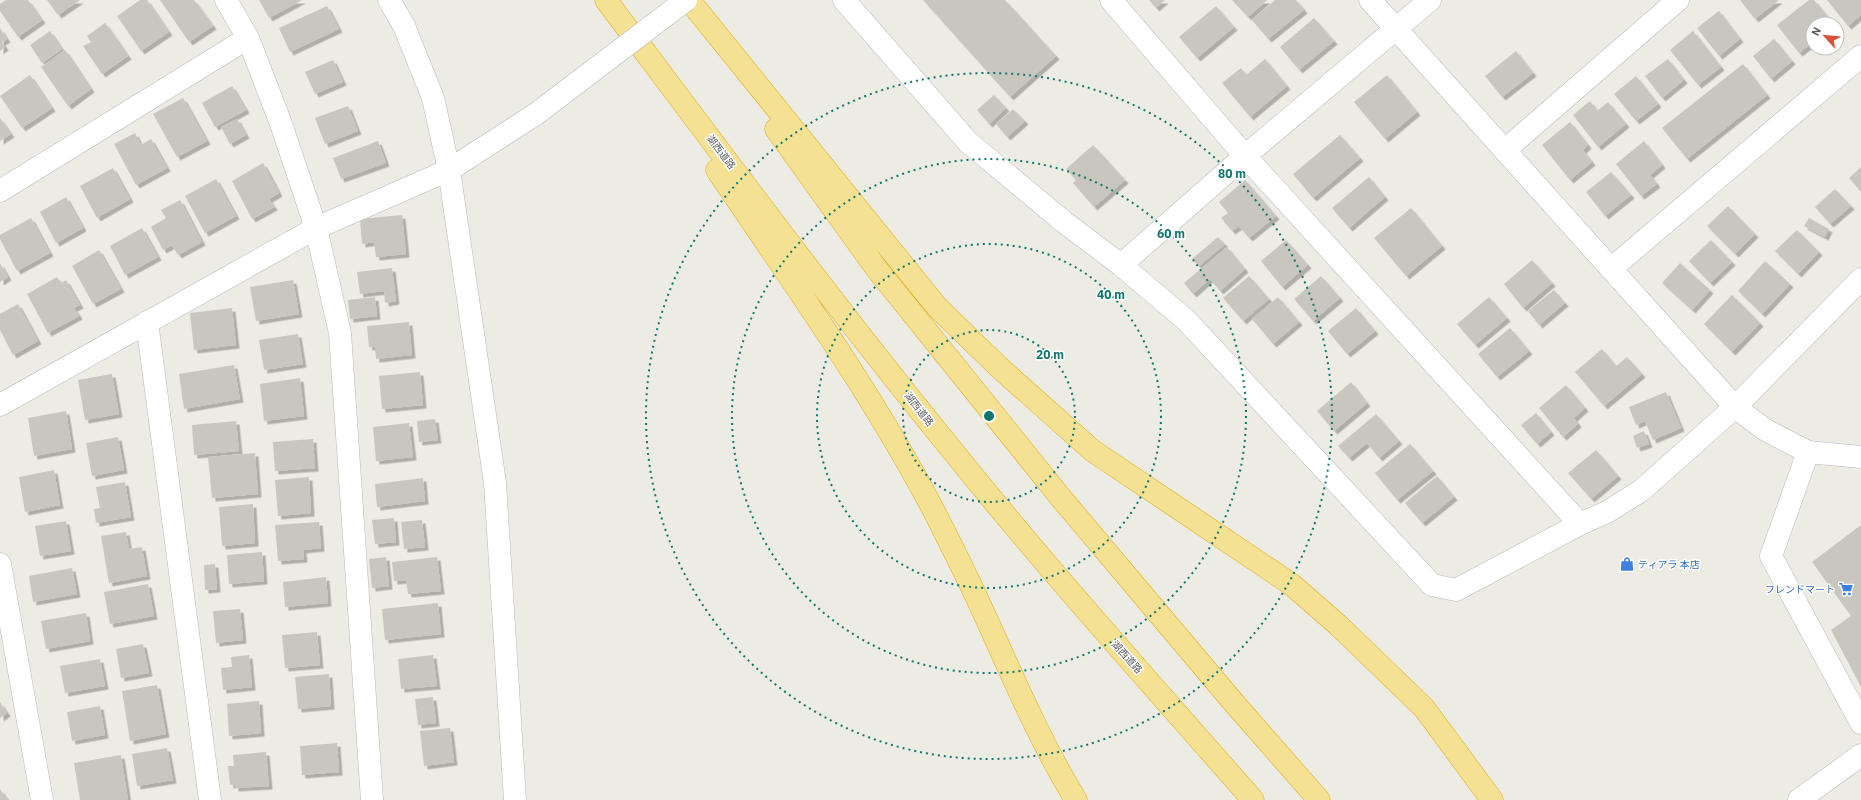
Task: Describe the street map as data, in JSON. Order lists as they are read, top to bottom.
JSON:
{
  "streets": {
    "highway": ["湖西道路"]
  },
  "places": {
    "shop": ["ティアラ 本店"],
    "supermarket": ["フレンドマート"]
  },
  "north": "top left",
  "rings": [
    "80 m",
    "60 m",
    "40 m",
    "20 m"
  ]
}
